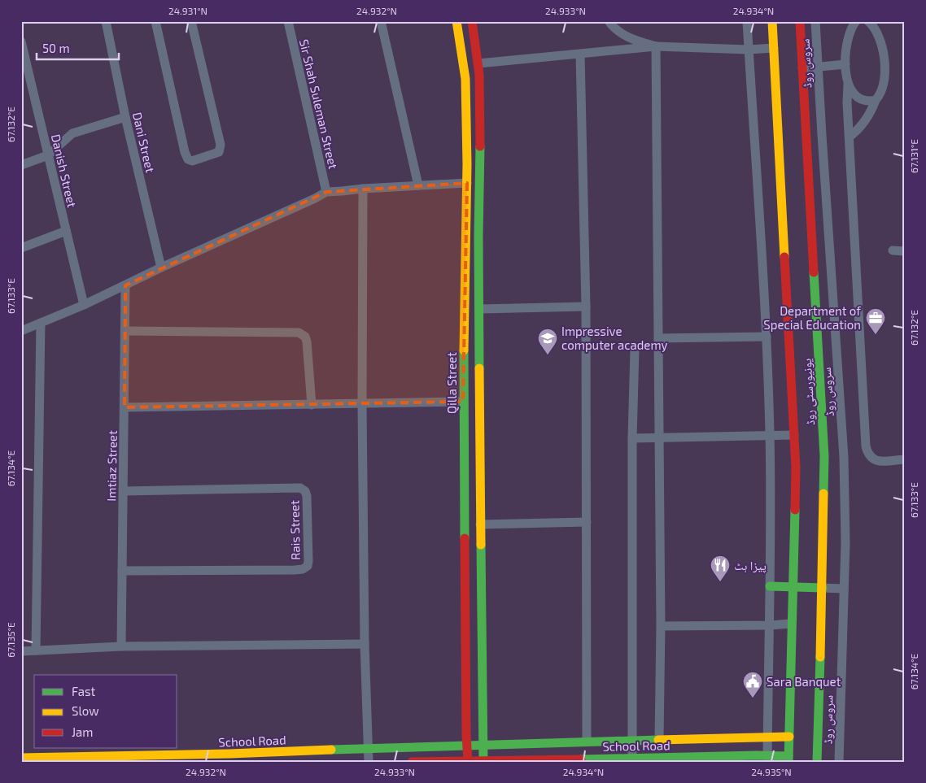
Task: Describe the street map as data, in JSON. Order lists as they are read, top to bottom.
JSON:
{
  "streets": {
    "street": [
      "سروس روڈ",
      "Sir Shah Suleman Street",
      "Dani Street",
      "Danish Street",
      "Qilla Street",
      "یونیورسٹی روڈ",
      "Imtiaz Street",
      "Rais Street",
      "School Road"
    ]
  },
  "crossings": [
    ["Qilla Street", "School Road"],
    ["یونیورسٹی روڈ", "School Road"],
    ["Imtiaz Street", "Rais Street"]
  ],
  "places": {
    "office": ["Department of Special Education"],
    "school or university": ["Impressive computer academy"],
    "restaurant": ["پیزا ہٹ"],
    "public building": ["Sara Banquet"]
  },
  "legend": ["Fast", "Slow", "Jam"],
  "scale_bar": "50 m",
  "coordinates": [
    "24.931°N",
    "24.932°N",
    "24.933°N",
    "24.934°N",
    "67.132°E",
    "67.131°E",
    "67.133°E",
    "67.134°E",
    "67.135°E",
    "24.935°N"
  ]
}
